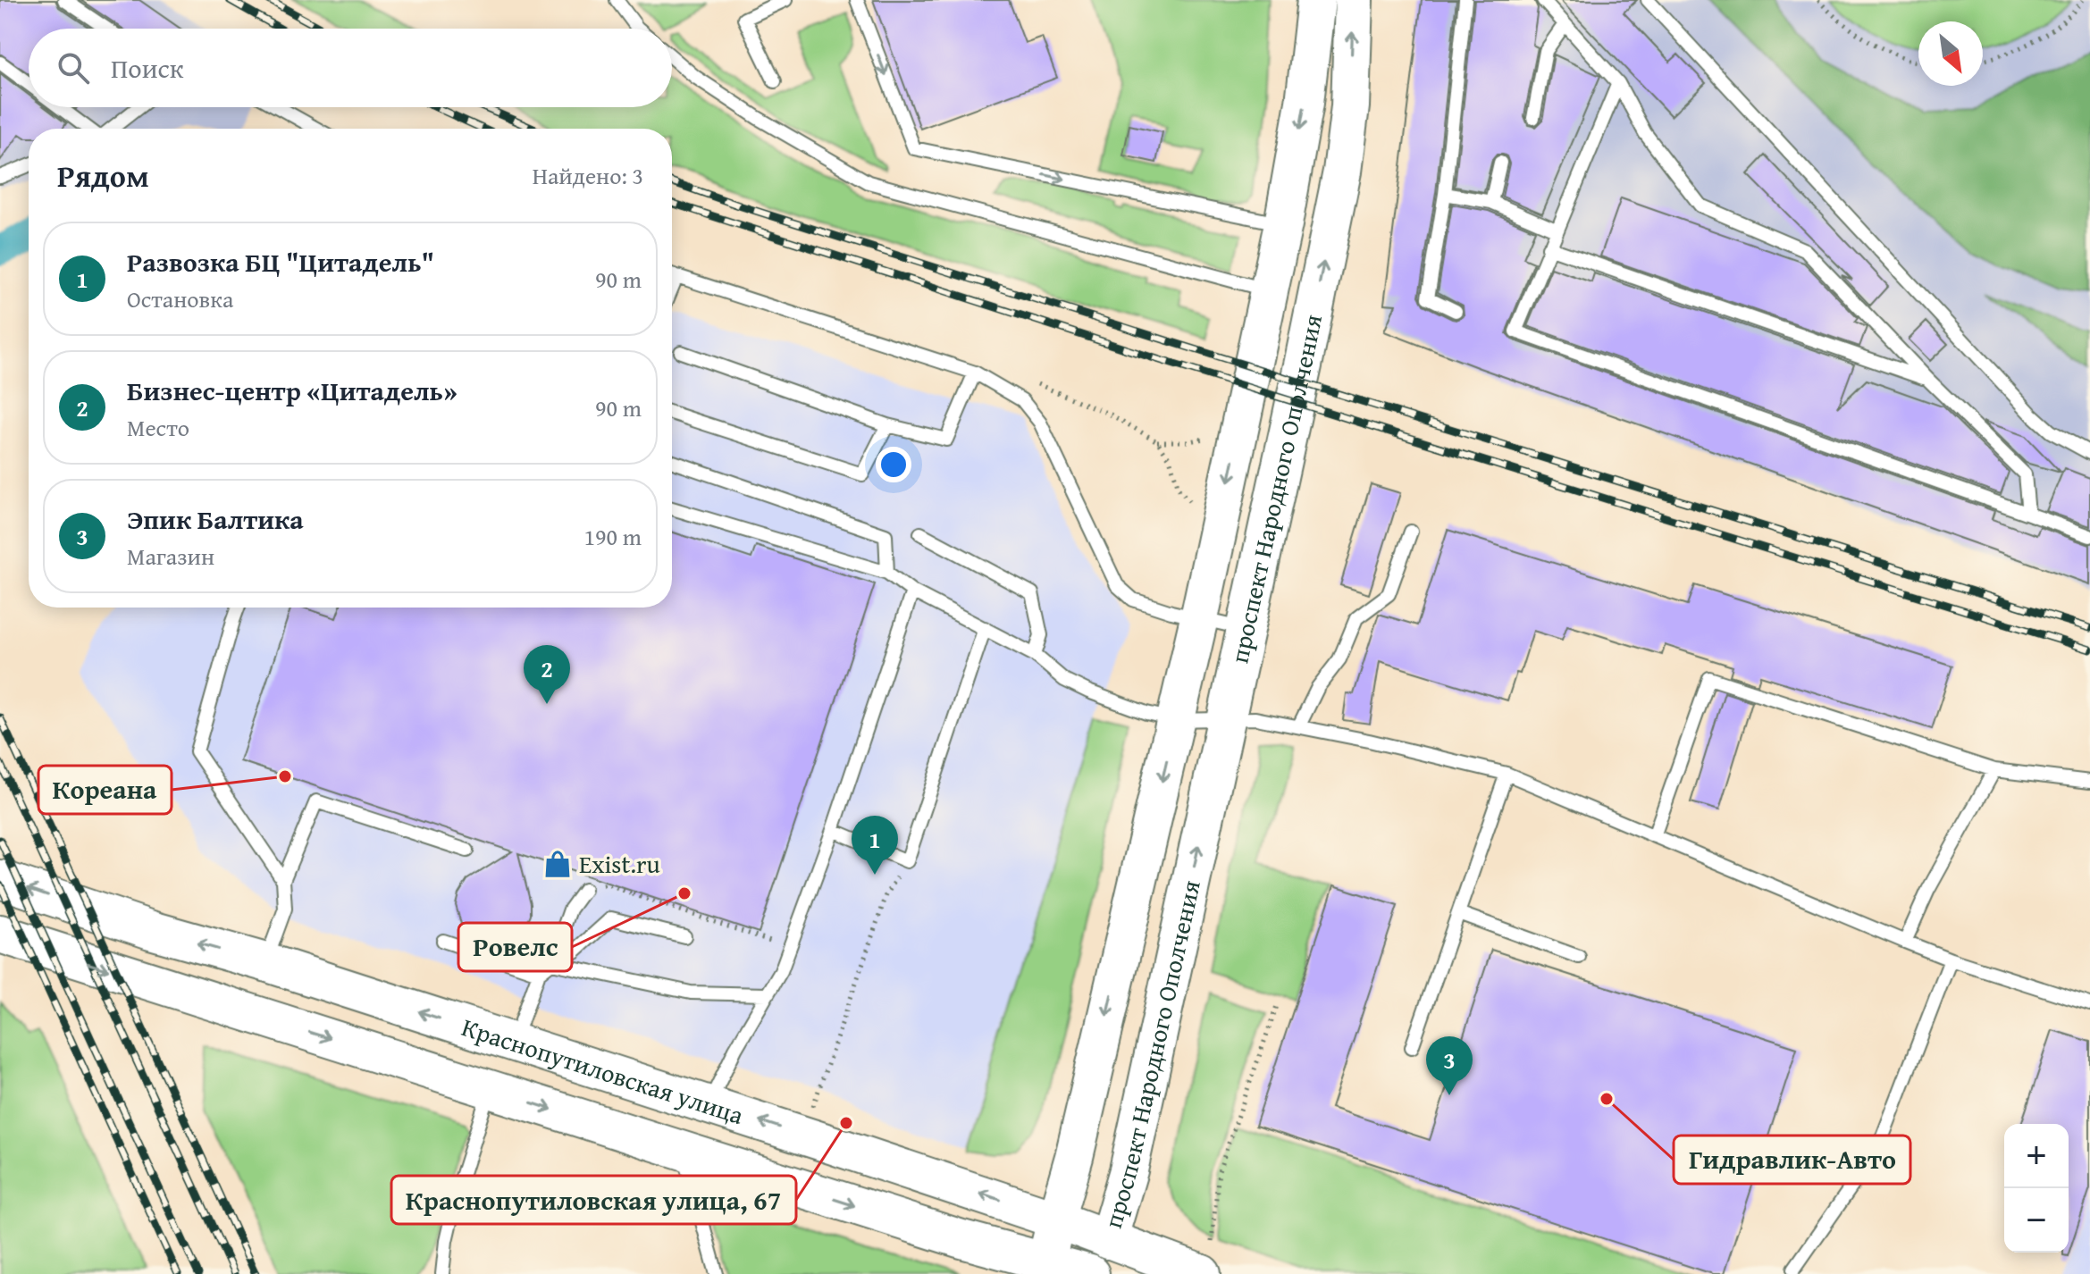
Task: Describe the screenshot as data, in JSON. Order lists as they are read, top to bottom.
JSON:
{
  "streets": {
    "main road": ["проспект Народного Ополчения", "Краснопутиловская улица"]
  },
  "crossings": [
    ["проспект Народного Ополчения", "Краснопутиловская улица"]
  ],
  "places": {
    "other": [
      "Кореана",
      "Ровелс",
      "Гидравлик-Авто",
      "Краснопутиловская улица, 67"
    ],
    "shop": ["Exist.ru"]
  },
  "north": "bottom right",
  "page": {
    "search": "Поиск",
    "heading": ["Рядом", "Найдено: 3"],
    "list": [
      {
        "mark": "1",
        "name": "Развозка БЦ \"Цитадель\"",
        "note": "Остановка",
        "value": "90 m"
      },
      {
        "mark": "2",
        "name": "Бизнес-центр «Цитадель»",
        "note": "Место",
        "value": "90 m"
      },
      {
        "mark": "3",
        "name": "Эпик Балтика",
        "note": "Магазин",
        "value": "190 m"
      }
    ],
    "pins": ["2", "1", "3"],
    "map_buttons": ["+", "−"]
  }
}
